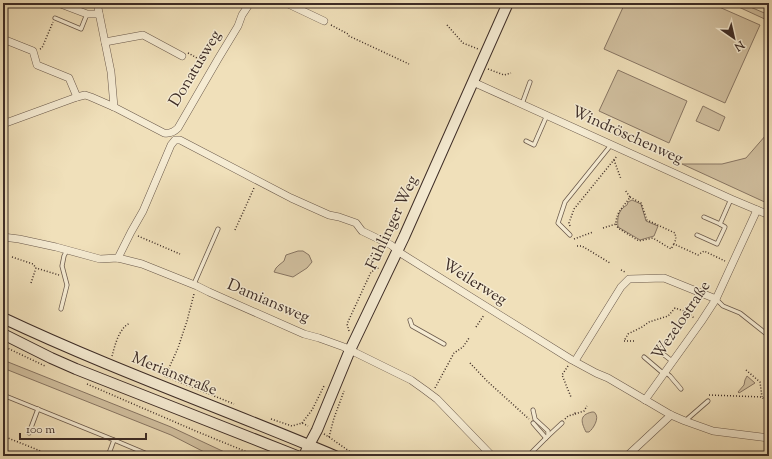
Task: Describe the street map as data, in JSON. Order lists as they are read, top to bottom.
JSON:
{
  "streets": {
    "street": [
      "Donatusweg",
      "Windröschenweg",
      "Fühlinger Weg",
      "Weilerweg",
      "Damiansweg",
      "Wezelostraße",
      "Merianstraße"
    ]
  },
  "crossings": [
    ["Windröschenweg", "Fühlinger Weg"],
    ["Windröschenweg", "Wezelostraße"],
    ["Fühlinger Weg", "Weilerweg"],
    ["Fühlinger Weg", "Damiansweg"],
    ["Fühlinger Weg", "Merianstraße"],
    ["Weilerweg", "Wezelostraße"]
  ],
  "scale_bar": "100 m",
  "north": "bottom right"
}
